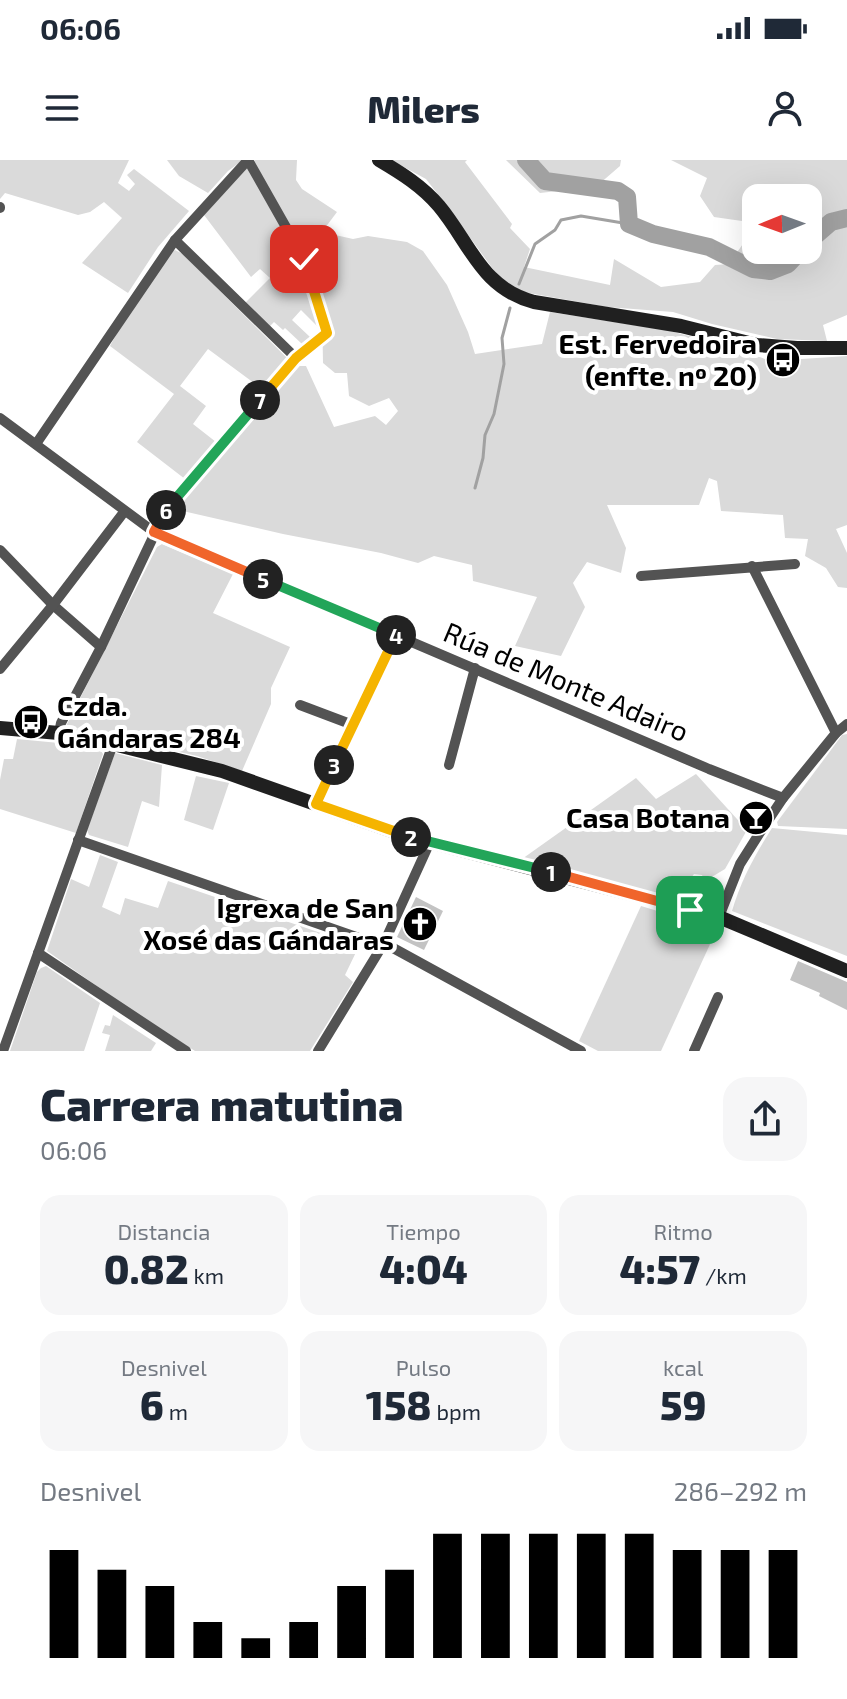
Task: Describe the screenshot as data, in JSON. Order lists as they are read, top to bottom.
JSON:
{
  "streets": {
    "street": ["Rúa de Monte Adairo"]
  },
  "places": {
    "bus stop": ["Est. Fervedoira (enfte. nº 20)", "Czda. Gándaras 284"],
    "bar": ["Casa Botana"],
    "church": ["Igrexa de San Xosé das Gándaras"]
  },
  "north": "left",
  "page": {
    "status": "06:06",
    "header": "Milers",
    "pins": [
      "7",
      "6",
      "5",
      "4",
      "3",
      "2",
      "1"
    ],
    "heading": ["Carrera matutina", "06:06"],
    "stats": [
      ["Distancia", "0.82 km"],
      ["Tiempo", "4:04"],
      ["Ritmo", "4:57 /km"],
      ["Desnivel", "6 m"],
      ["Pulso", "158 bpm"],
      ["kcal", "59"]
    ],
    "chart": ["Desnivel", "286–292 m"]
  }
}
